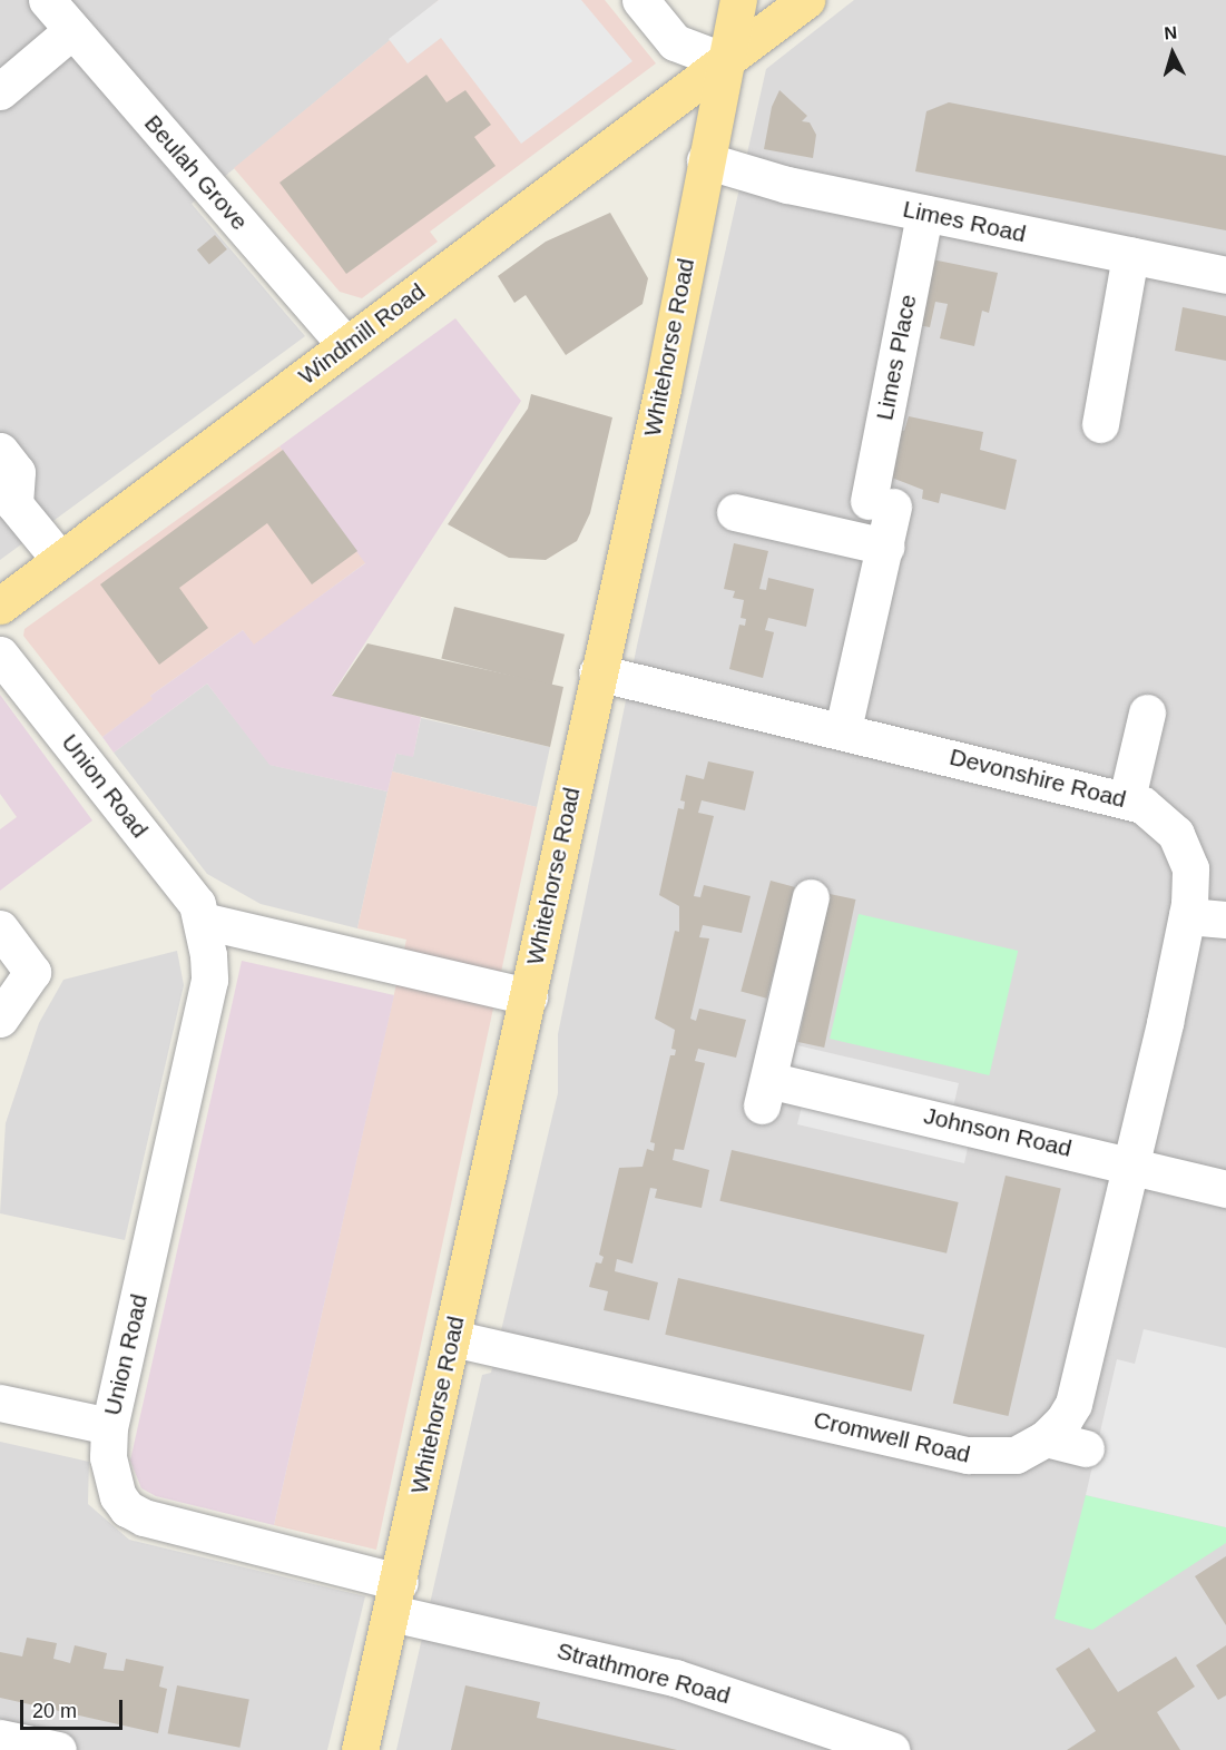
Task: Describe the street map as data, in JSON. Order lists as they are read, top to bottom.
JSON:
{
  "streets": {
    "main road": ["Windmill Road", "Whitehorse Road"],
    "street": [
      "Beulah Grove",
      "Limes Road",
      "Limes Place",
      "Devonshire Road",
      "Union Road",
      "Johnson Road",
      "Cromwell Road",
      "Strathmore Road"
    ]
  },
  "crossings": [
    ["Beulah Grove", "Windmill Road"],
    ["Limes Road", "Whitehorse Road"],
    ["Limes Road", "Limes Place"],
    ["Windmill Road", "Whitehorse Road"],
    ["Whitehorse Road", "Devonshire Road"],
    ["Whitehorse Road", "Union Road"],
    ["Whitehorse Road", "Cromwell Road"],
    ["Whitehorse Road", "Strathmore Road"],
    ["Limes Place", "Devonshire Road"],
    ["Devonshire Road", "Johnson Road"],
    ["Devonshire Road", "Cromwell Road"],
    ["Union Road", "Strathmore Road"],
    ["Johnson Road", "Cromwell Road"]
  ],
  "scale_bar": "20 m",
  "north": "top"
}
